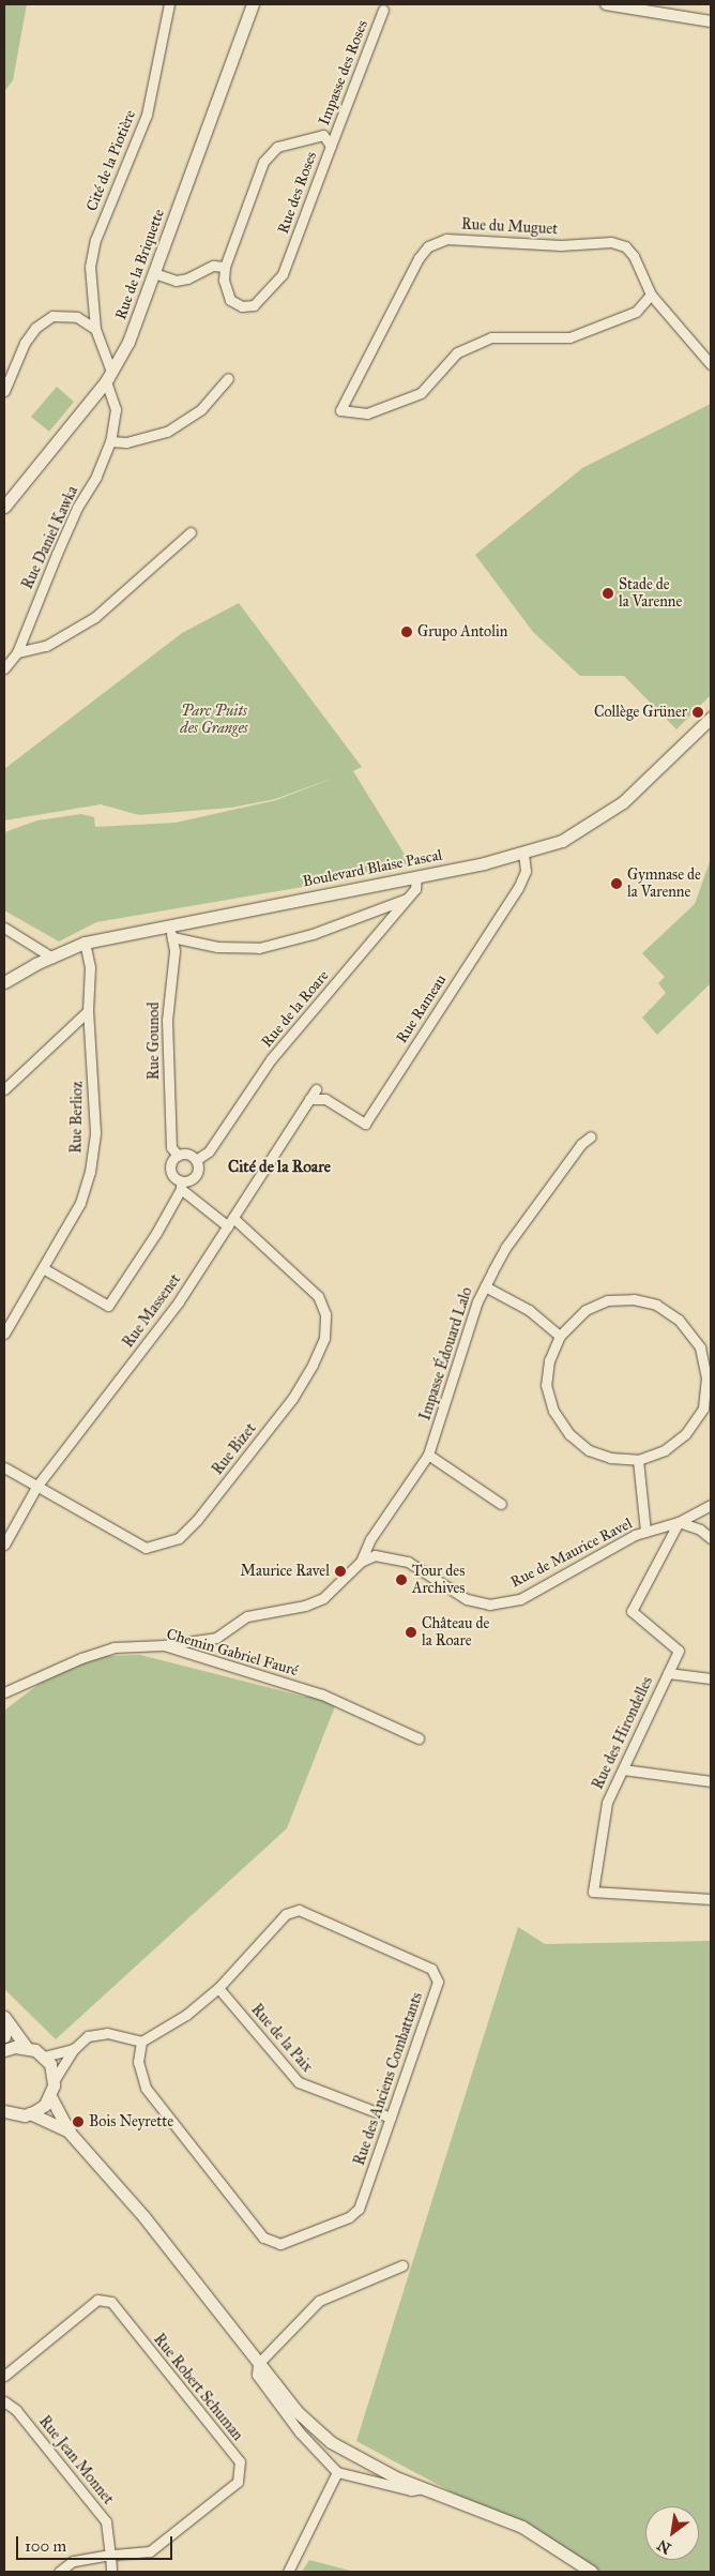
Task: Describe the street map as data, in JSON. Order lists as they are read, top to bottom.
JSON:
{
  "streets": {
    "main road": ["Rue de la Briquette", "Boulevard Blaise Pascal"],
    "street": [
      "Impasse des Roses",
      "Cité de la Piotière",
      "Rue des Roses",
      "Rue du Muguet",
      "Rue Daniel Kawka",
      "Rue de la Roare",
      "Rue Rameau",
      "Rue Gounod",
      "Rue Berlioz",
      "Rue Massenet",
      "Impasse Édouard Lalo",
      "Rue Bizet",
      "Rue de Maurice Ravel",
      "Chemin Gabriel Fauré",
      "Rue des Hirondelles",
      "Rue de la Paix",
      "Rue des Anciens Combattants",
      "Rue Robert Schuman",
      "Rue Jean Monnet"
    ]
  },
  "crossings": [
    ["Impasse des Roses", "Rue des Roses"],
    ["Cité de la Piotière", "Rue de la Briquette"],
    ["Cité de la Piotière", "Rue Daniel Kawka"],
    ["Rue de la Briquette", "Rue Daniel Kawka"],
    ["Boulevard Blaise Pascal", "Rue de la Roare"],
    ["Boulevard Blaise Pascal", "Rue Rameau"],
    ["Boulevard Blaise Pascal", "Rue Gounod"],
    ["Boulevard Blaise Pascal", "Rue Berlioz"],
    ["Rue de la Roare", "Rue Gounod"],
    ["Rue de la Roare", "Rue Berlioz"],
    ["Rue de la Roare", "Rue Bizet"],
    ["Rue Rameau", "Rue Massenet"],
    ["Rue Gounod", "Rue Bizet"],
    ["Rue Massenet", "Rue Bizet"],
    ["Impasse Édouard Lalo", "Rue de Maurice Ravel"],
    ["Rue de Maurice Ravel", "Rue des Hirondelles"],
    ["Rue de la Paix", "Rue des Anciens Combattants"],
    ["Rue Robert Schuman", "Rue Jean Monnet"]
  ],
  "districts": ["Cité de la Roare"],
  "parks": ["Parc Puits des Granges"],
  "places": [
    "Stade de la Varenne",
    "Grupo Antolin",
    "Collège Grüner",
    "Gymnase de la Varenne",
    "Maurice Ravel",
    "Tour des Archives",
    "Château de la Roare",
    "Bois Neyrette"
  ],
  "scale_bar": "100 m",
  "north": "bottom left"
}
